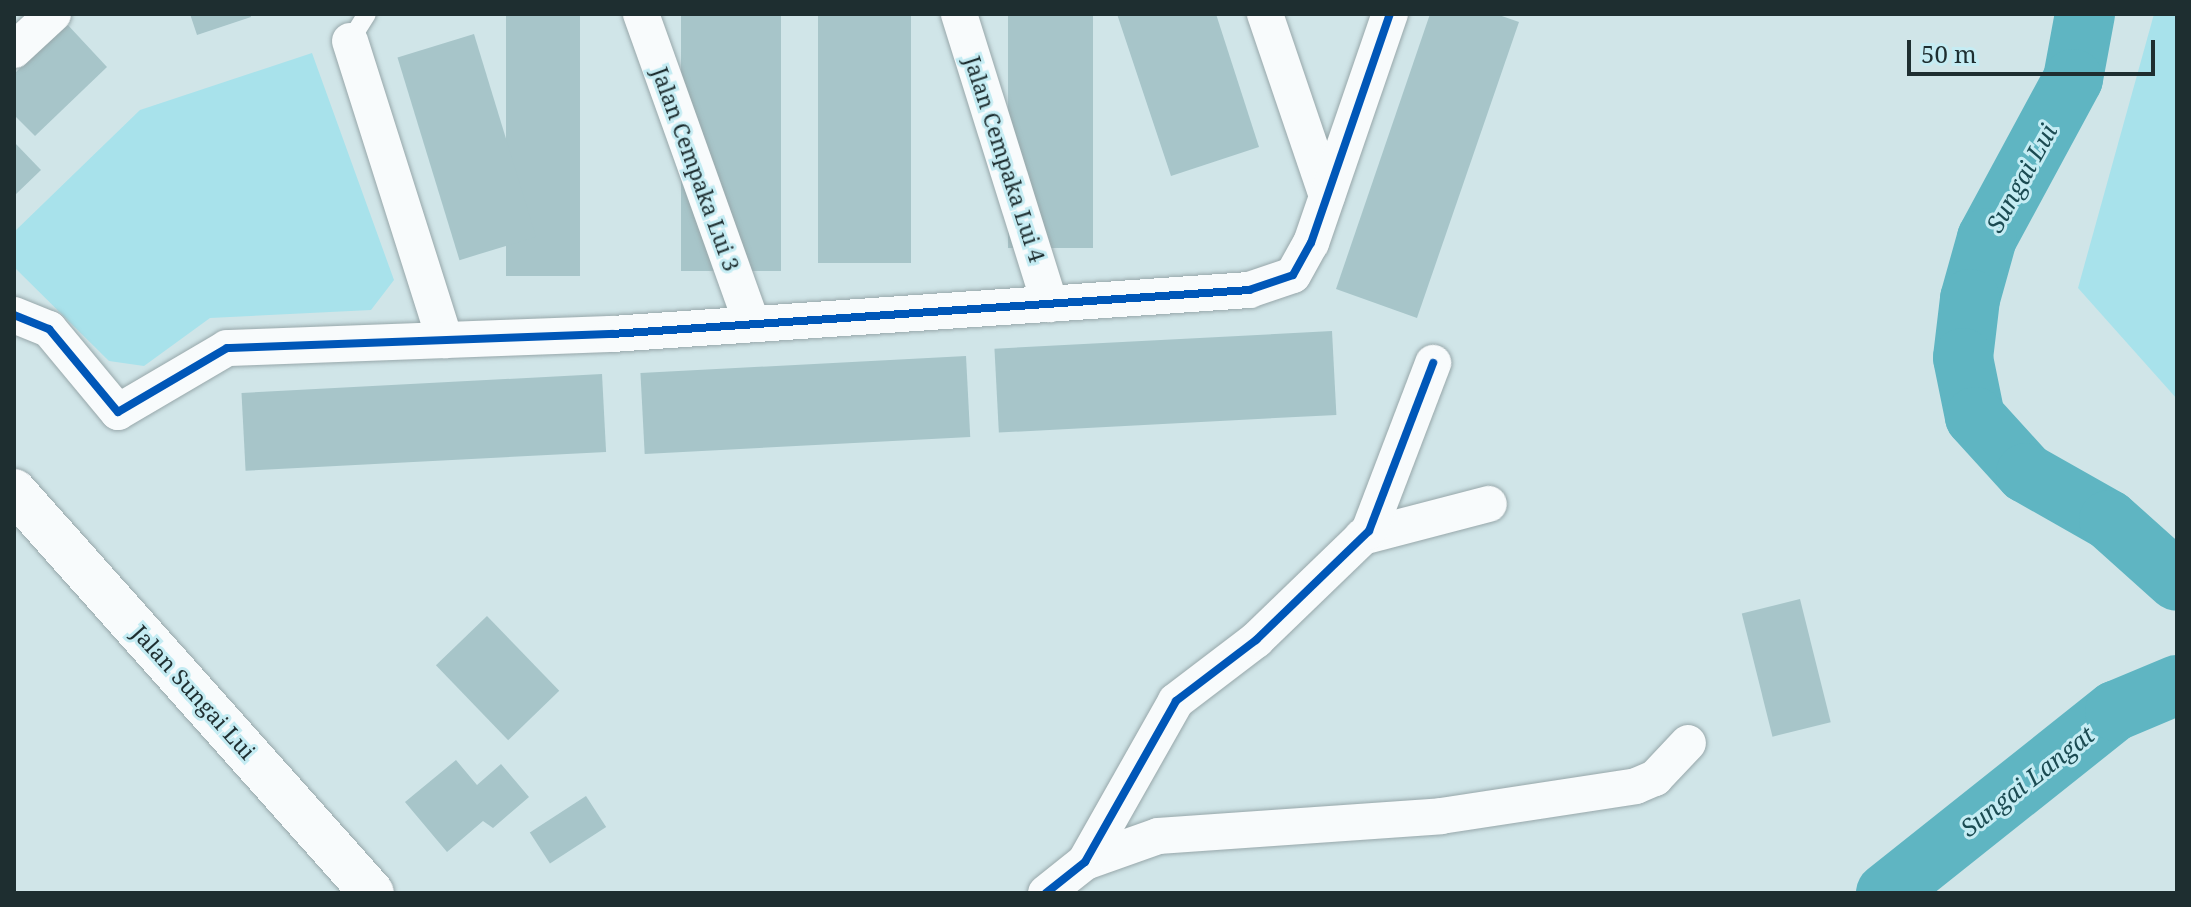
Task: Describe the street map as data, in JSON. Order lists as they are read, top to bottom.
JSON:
{
  "streets": {
    "street": ["Jalan Cempaka Lui 4", "Jalan Cempaka Lui 3", "Jalan Sungai Lui"]
  },
  "water": ["Sungai Lui", "Sungai Langat"],
  "scale_bar": "50 m"
}
